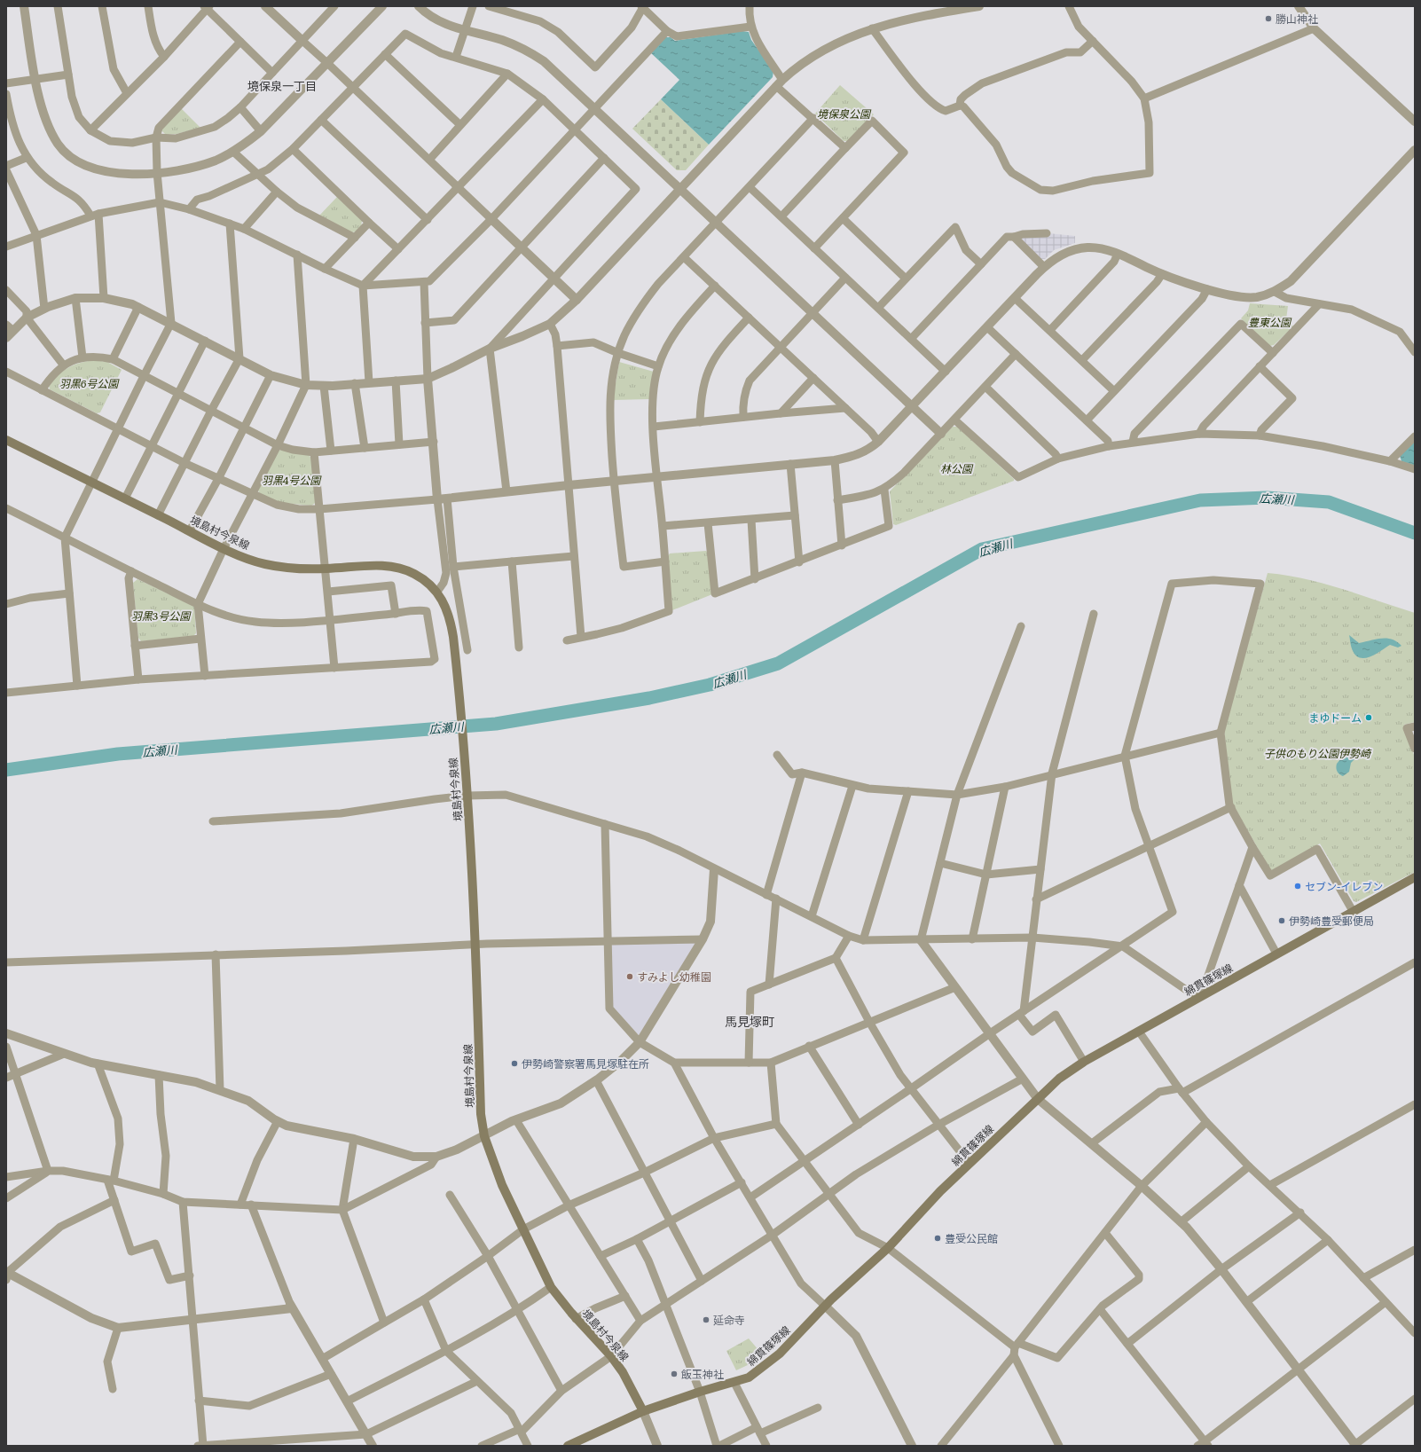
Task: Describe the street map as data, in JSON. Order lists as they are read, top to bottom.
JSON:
{
  "streets": {
    "main road": ["境島村今泉線", "綿貫篠塚線"]
  },
  "crossings": [
    ["境島村今泉線", "綿貫篠塚線"]
  ],
  "districts": ["境保泉一丁目", "馬見塚町"],
  "water": ["広瀬川"],
  "parks": [
    "境保泉公園",
    "豊東公園",
    "羽黒6号公園",
    "林公園",
    "羽黒4号公園",
    "羽黒3号公園",
    "子供のもり公園伊勢崎"
  ],
  "places": [
    "勝山神社",
    "まゆドーム",
    "セブン-イレブン",
    "伊勢崎豊受郵便局",
    "すみよし幼稚園",
    "伊勢崎警察署馬見塚駐在所",
    "豊受公民館",
    "延命寺",
    "飯玉神社"
  ]
}
